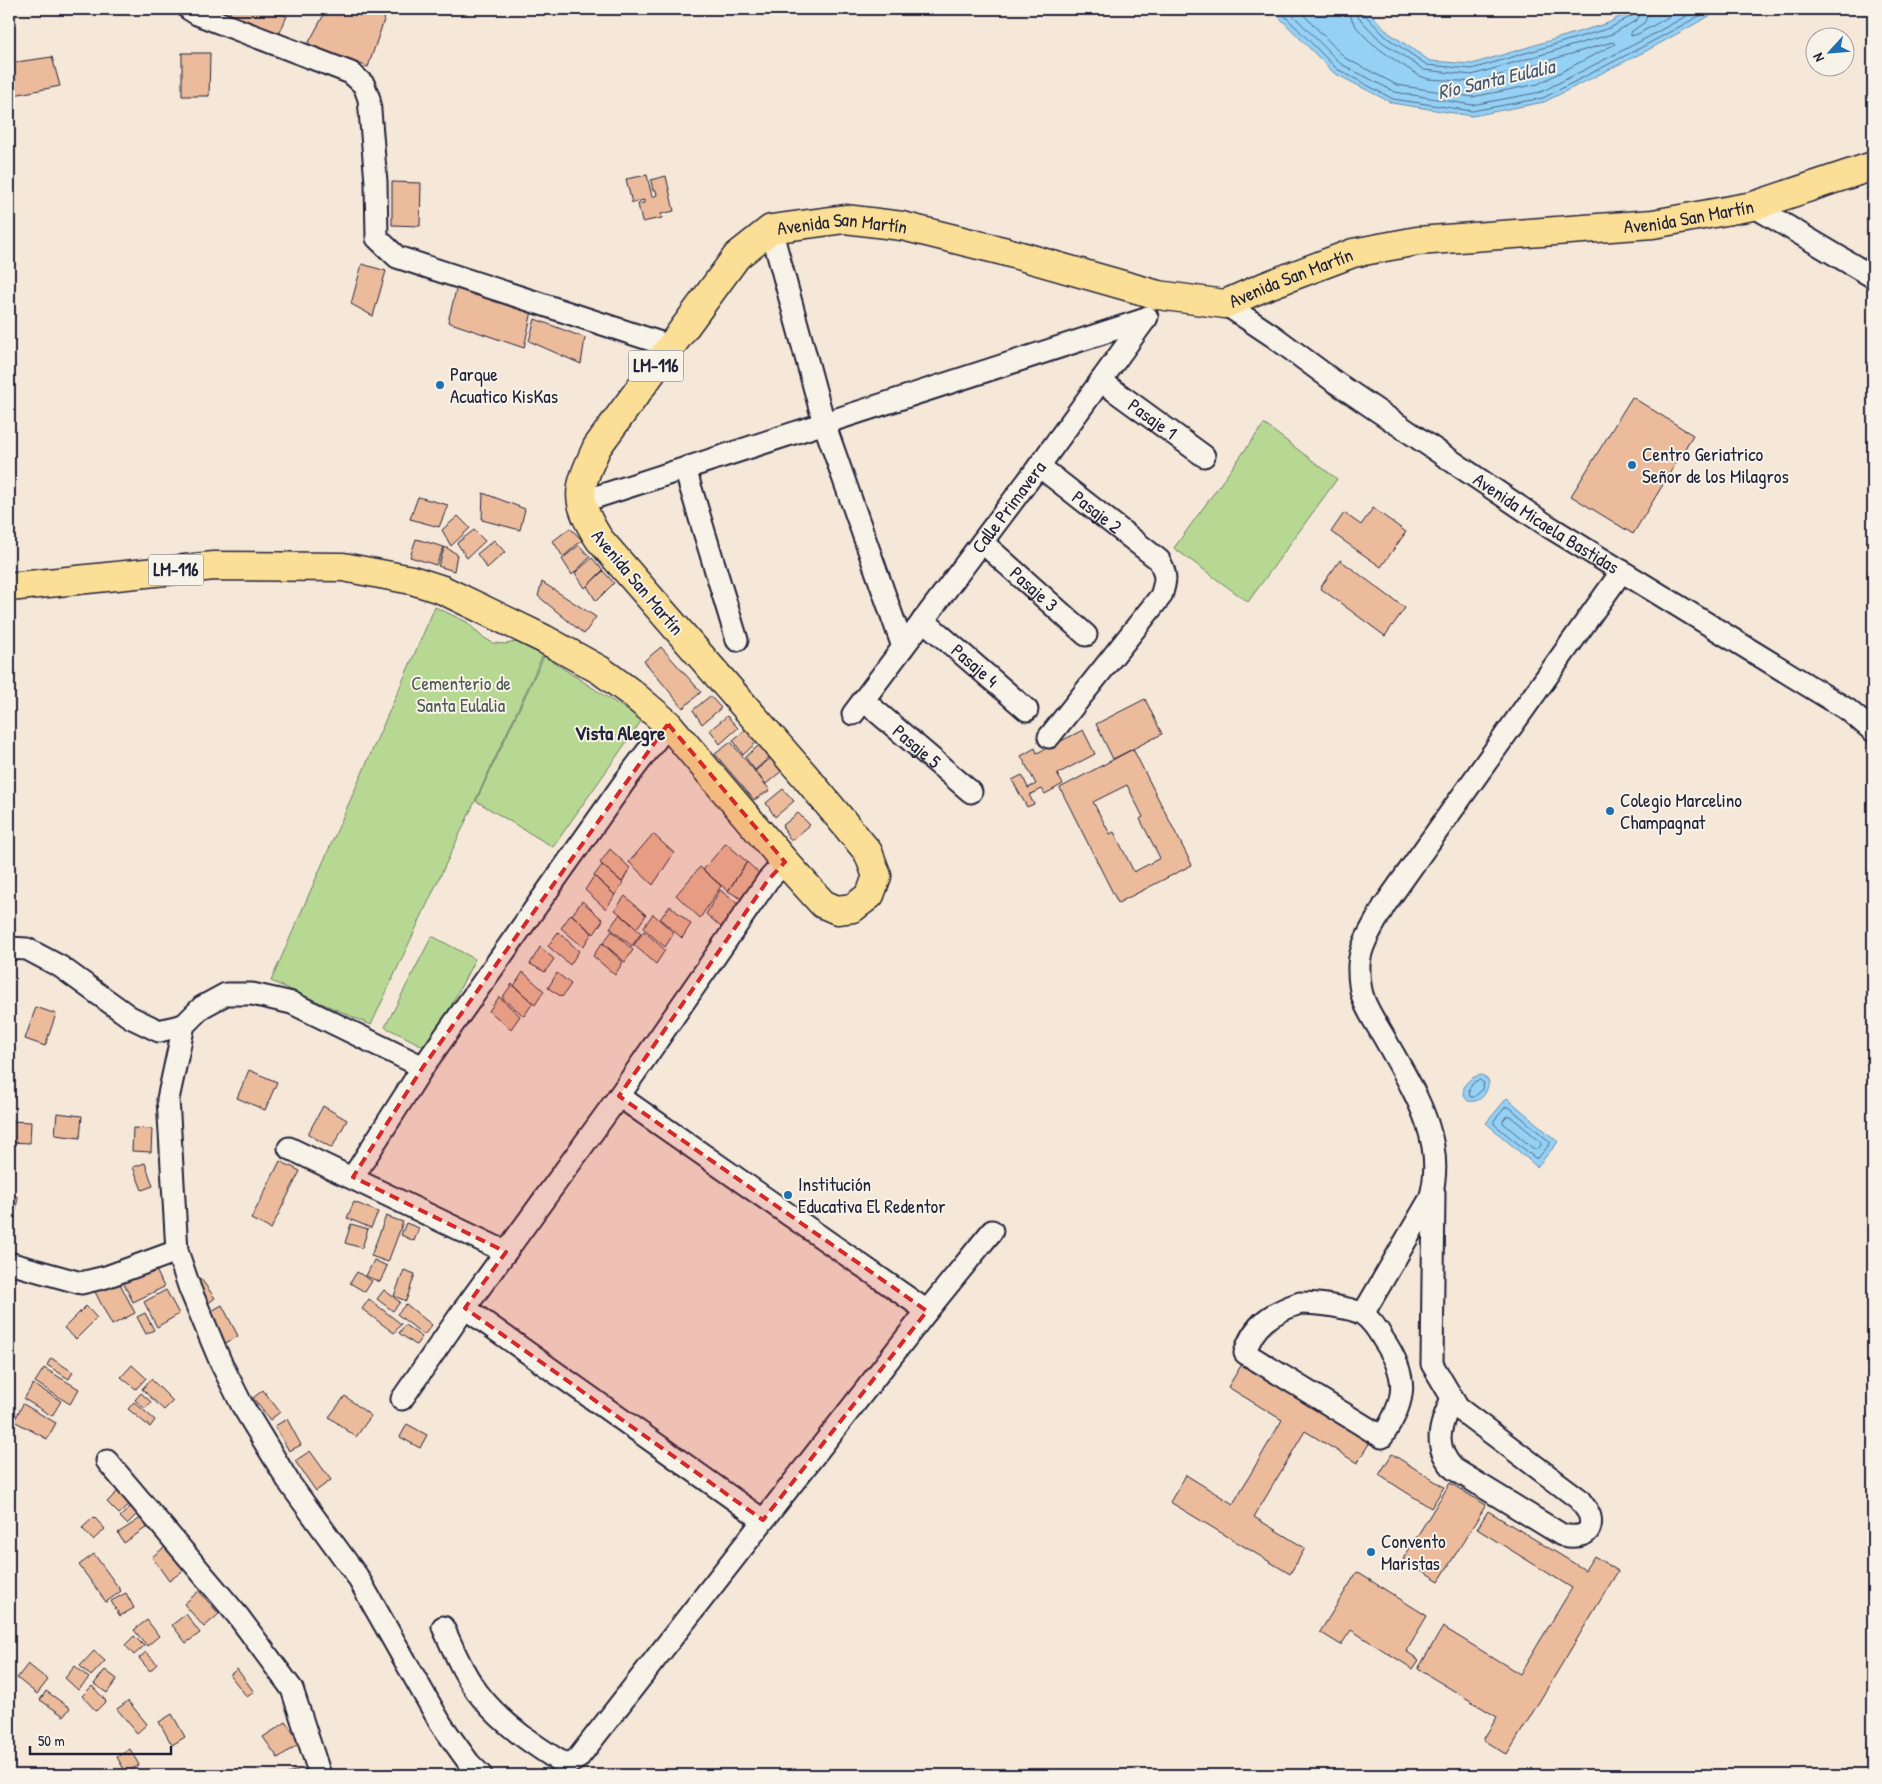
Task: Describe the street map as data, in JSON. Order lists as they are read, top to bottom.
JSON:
{
  "streets": {
    "main road": ["Avenida San Martín", "LM-116"],
    "street": [
      "Pasaje 1",
      "Calle Primavera",
      "Pasaje 2",
      "Avenida Micaela Bastidas",
      "Pasaje 3",
      "Pasaje 4",
      "Pasaje 5"
    ]
  },
  "crossings": [
    ["Avenida San Martín", "Calle Primavera"],
    ["Avenida San Martín", "Avenida Micaela Bastidas"],
    ["Pasaje 1", "Calle Primavera"],
    ["Calle Primavera", "Pasaje 2"],
    ["Calle Primavera", "Pasaje 3"],
    ["Calle Primavera", "Pasaje 4"],
    ["Calle Primavera", "Pasaje 5"]
  ],
  "districts": ["Vista Alegre"],
  "water": ["Río Santa Eulalia"],
  "parks": ["Cementerio de Santa Eulalia"],
  "places": [
    "Parque Acuatico KisKas",
    "Centro Geriatrico Señor de los Milagros",
    "Colegio Marcelino Champagnat",
    "Institución Educativa El Redentor",
    "Convento Maristas"
  ],
  "scale_bar": "50 m",
  "north": "bottom left"
}
